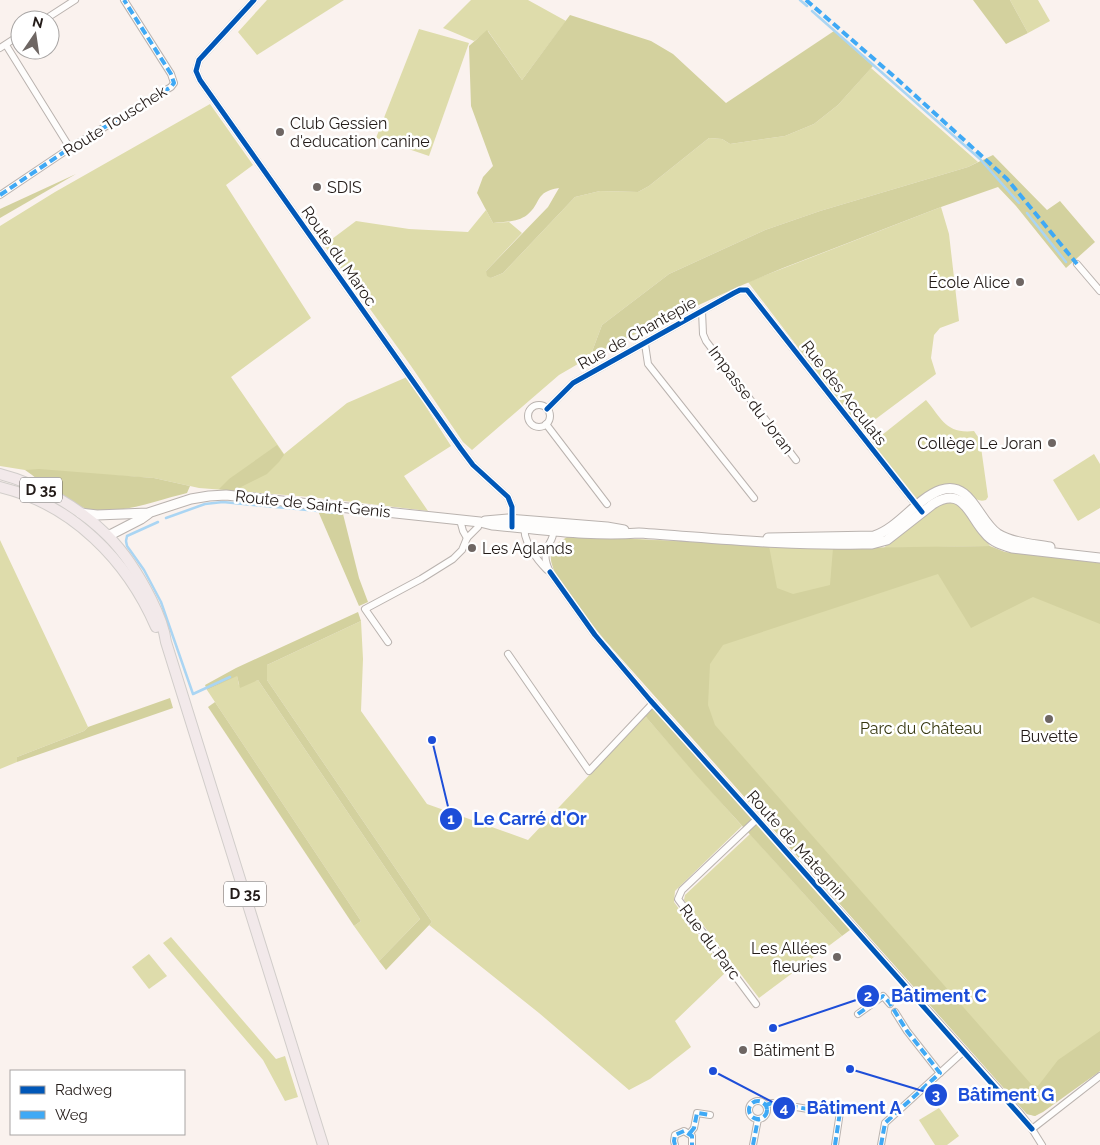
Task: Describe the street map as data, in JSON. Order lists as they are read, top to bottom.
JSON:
{
  "streets": {
    "main road": ["D 35", "Route de Saint-Genis"],
    "street": [
      "Route Touschek",
      "Route du Maroc",
      "Rue de Chantepie",
      "Rue des Acculats",
      "Impasse du Joran",
      "Route de Mategnin",
      "Rue du Parc"
    ]
  },
  "crossings": [
    ["Route du Maroc", "Route de Saint-Genis"],
    ["Rue de Chantepie", "Rue des Acculats"],
    ["Rue de Chantepie", "Impasse du Joran"],
    ["Rue des Acculats", "Route de Saint-Genis"],
    ["D 35", "Route de Saint-Genis"],
    ["Route de Saint-Genis", "Route de Mategnin"],
    ["Route de Mategnin", "Rue du Parc"]
  ],
  "parks": ["Parc du Château"],
  "places": [
    "Club Gessien d'education canine",
    "SDIS",
    "École Alice",
    "Collège Le Joran",
    "Les Aglands",
    "Buvette",
    "Le Carré d'Or",
    "Les Allées fleuries",
    "Bâtiment C",
    "Bâtiment B",
    "Bâtiment G",
    "Bâtiment A"
  ],
  "legend": ["Radweg", "Weg"],
  "north": "top"
}
